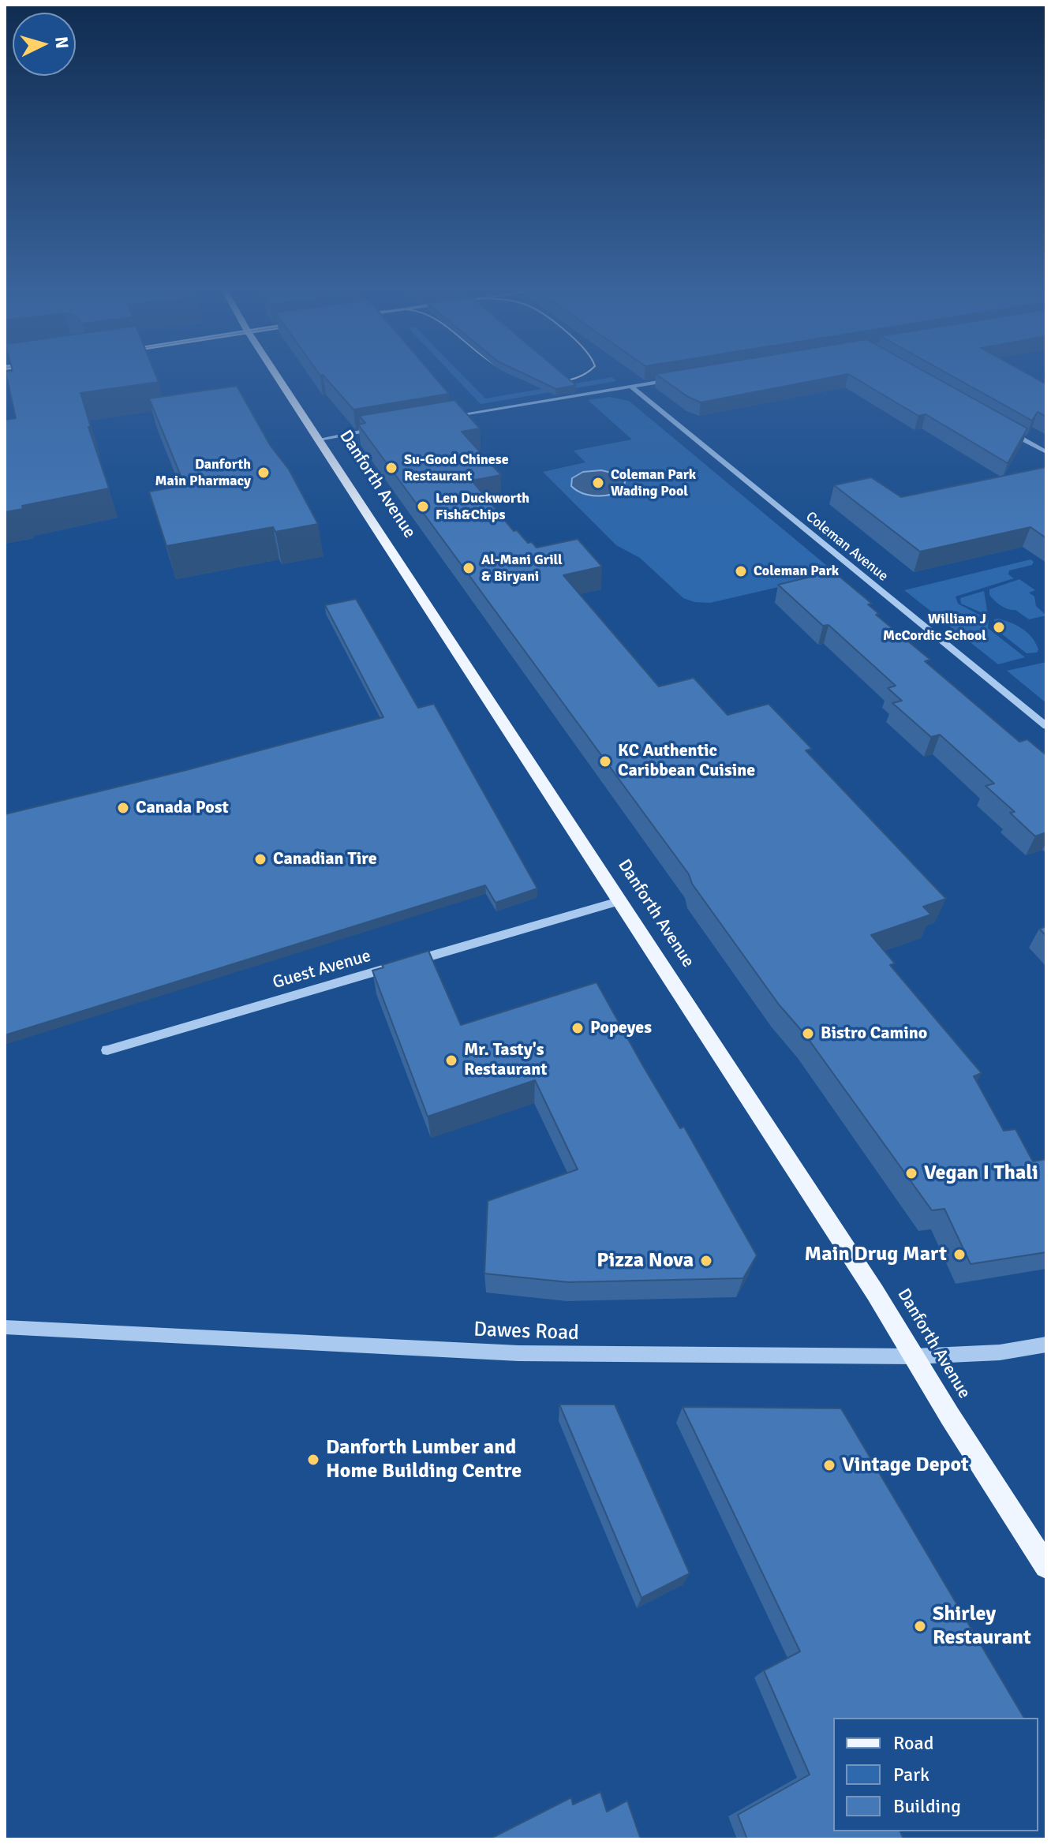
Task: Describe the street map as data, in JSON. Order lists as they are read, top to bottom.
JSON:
{
  "streets": {
    "main road": ["Danforth Avenue"],
    "street": ["Coleman Avenue", "Guest Avenue", "Dawes Road"]
  },
  "crossings": [
    ["Danforth Avenue", "Guest Avenue"],
    ["Danforth Avenue", "Dawes Road"]
  ],
  "places": [
    "Su-Good Chinese Restaurant",
    "Danforth Main Pharmacy",
    "Coleman Park Wading Pool",
    "Len Duckworth Fish&Chips",
    "Al-Mani Grill & Biryani",
    "Coleman Park",
    "William J McCordic School",
    "KC Authentic Caribbean Cuisine",
    "Canada Post",
    "Canadian Tire",
    "Popeyes",
    "Bistro Camino",
    "Mr. Tasty's Restaurant",
    "Vegan I Thali",
    "Main Drug Mart",
    "Pizza Nova",
    "Danforth Lumber and Home Building Centre",
    "Vintage Depot",
    "Shirley Restaurant"
  ],
  "legend": ["Road", "Park", "Building"],
  "north": "right"
}
